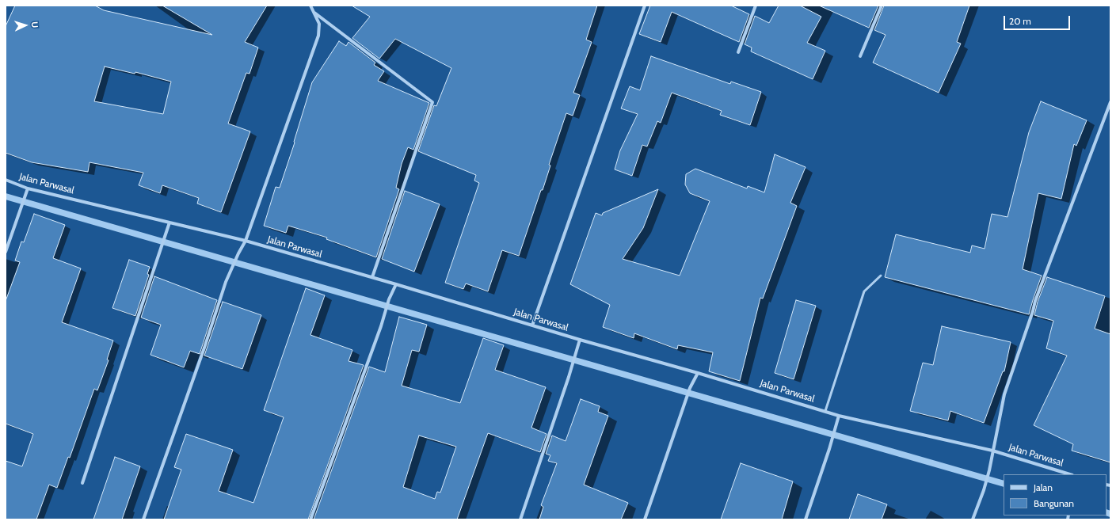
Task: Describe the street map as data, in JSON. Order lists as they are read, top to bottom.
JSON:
{
  "streets": {
    "street": ["Jalan Parwasal"]
  },
  "legend": ["Jalan", "Bangunan"],
  "scale_bar": "20 m",
  "north": "right"
}
